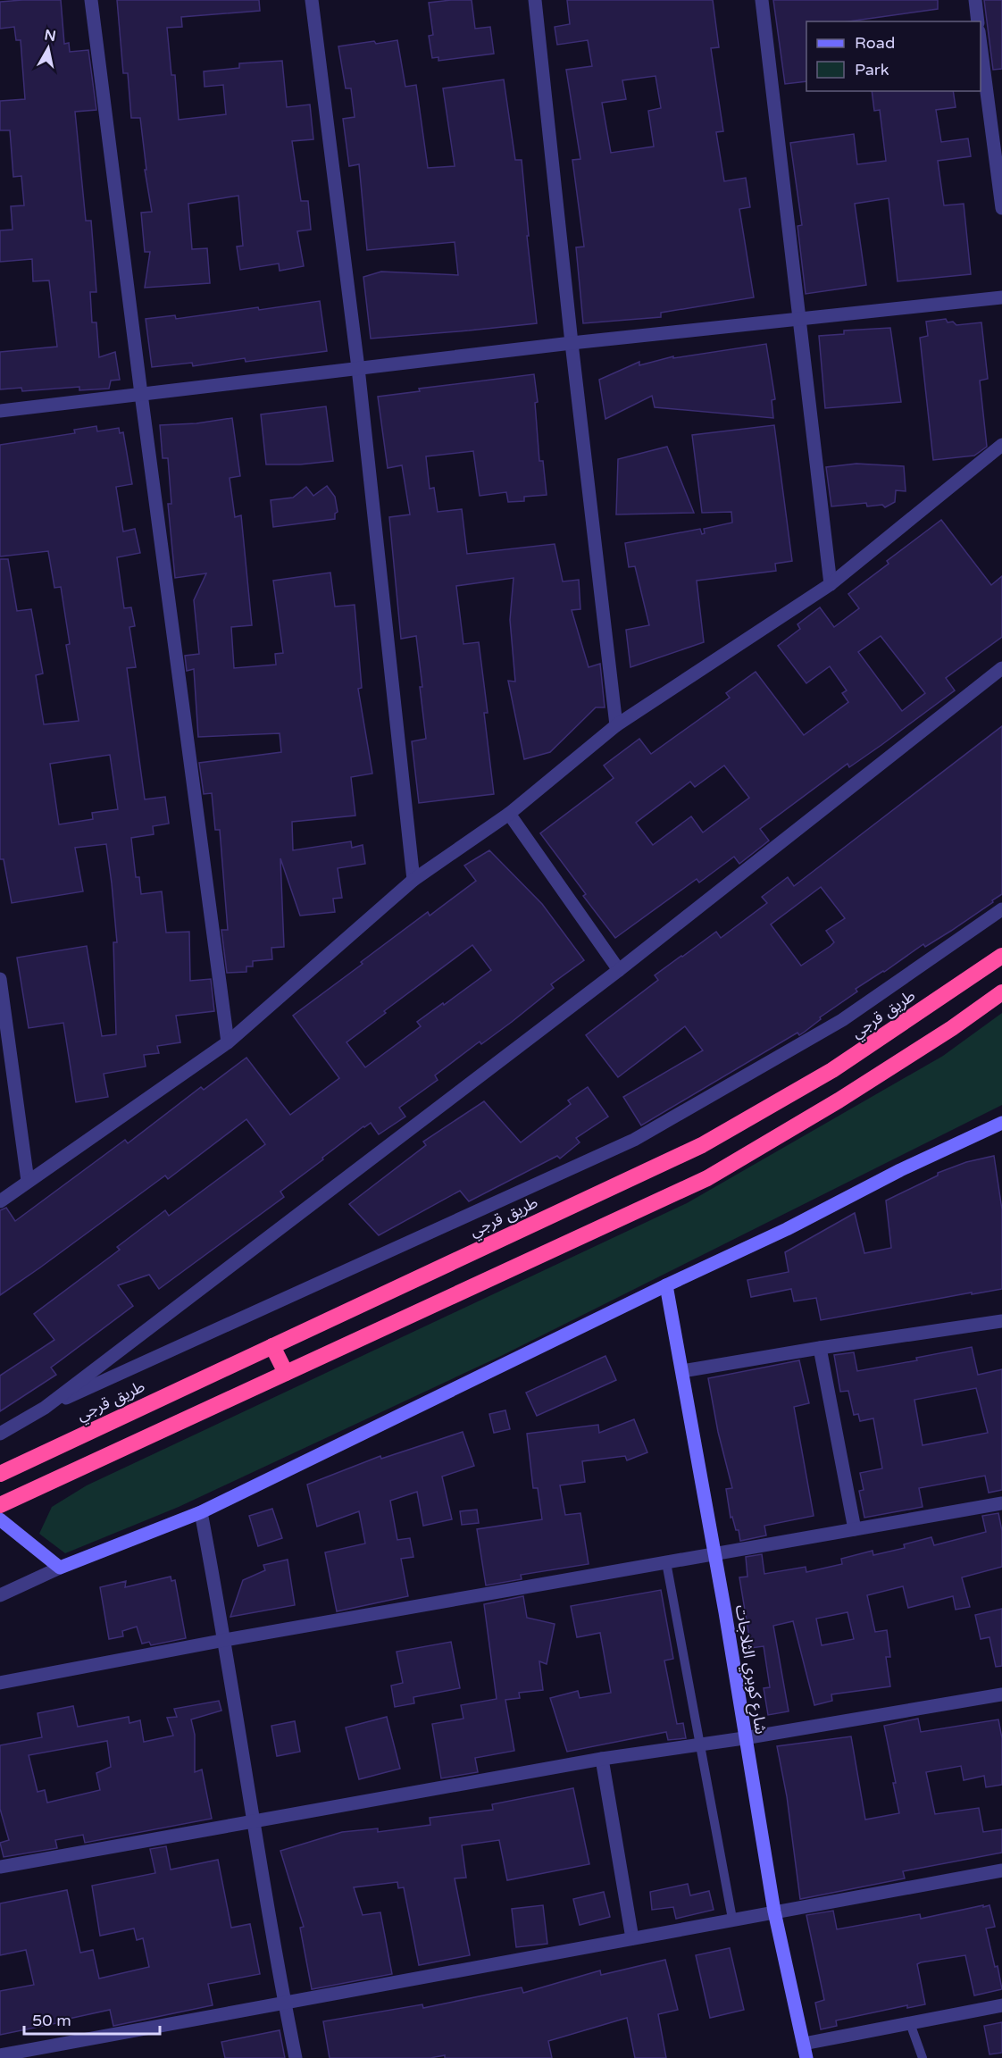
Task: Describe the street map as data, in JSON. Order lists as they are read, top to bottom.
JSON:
{
  "streets": {
    "highway": ["طريق قرجي"],
    "main road": ["شارع كوبري الثلاجات"]
  },
  "legend": ["Road", "Park"],
  "scale_bar": "50 m",
  "north": "top"
}
